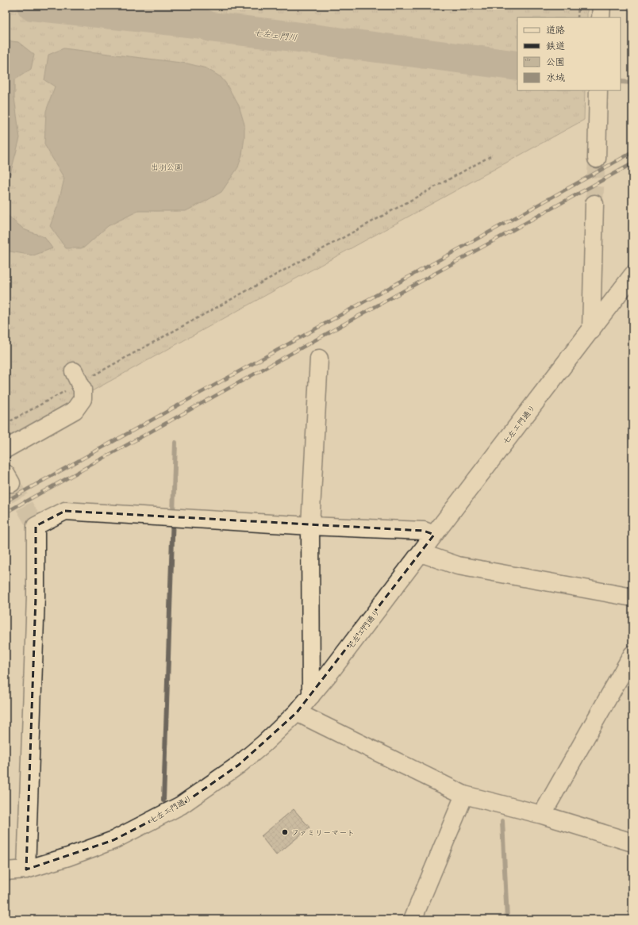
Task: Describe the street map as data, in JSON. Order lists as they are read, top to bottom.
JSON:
{
  "streets": {
    "street": ["七左エ門通り"]
  },
  "water": ["七左ェ門川"],
  "parks": ["出羽公園"],
  "places": ["ファミリーマート"],
  "legend": [
    "道路",
    "鉄道",
    "公園",
    "水域"
  ]
}
